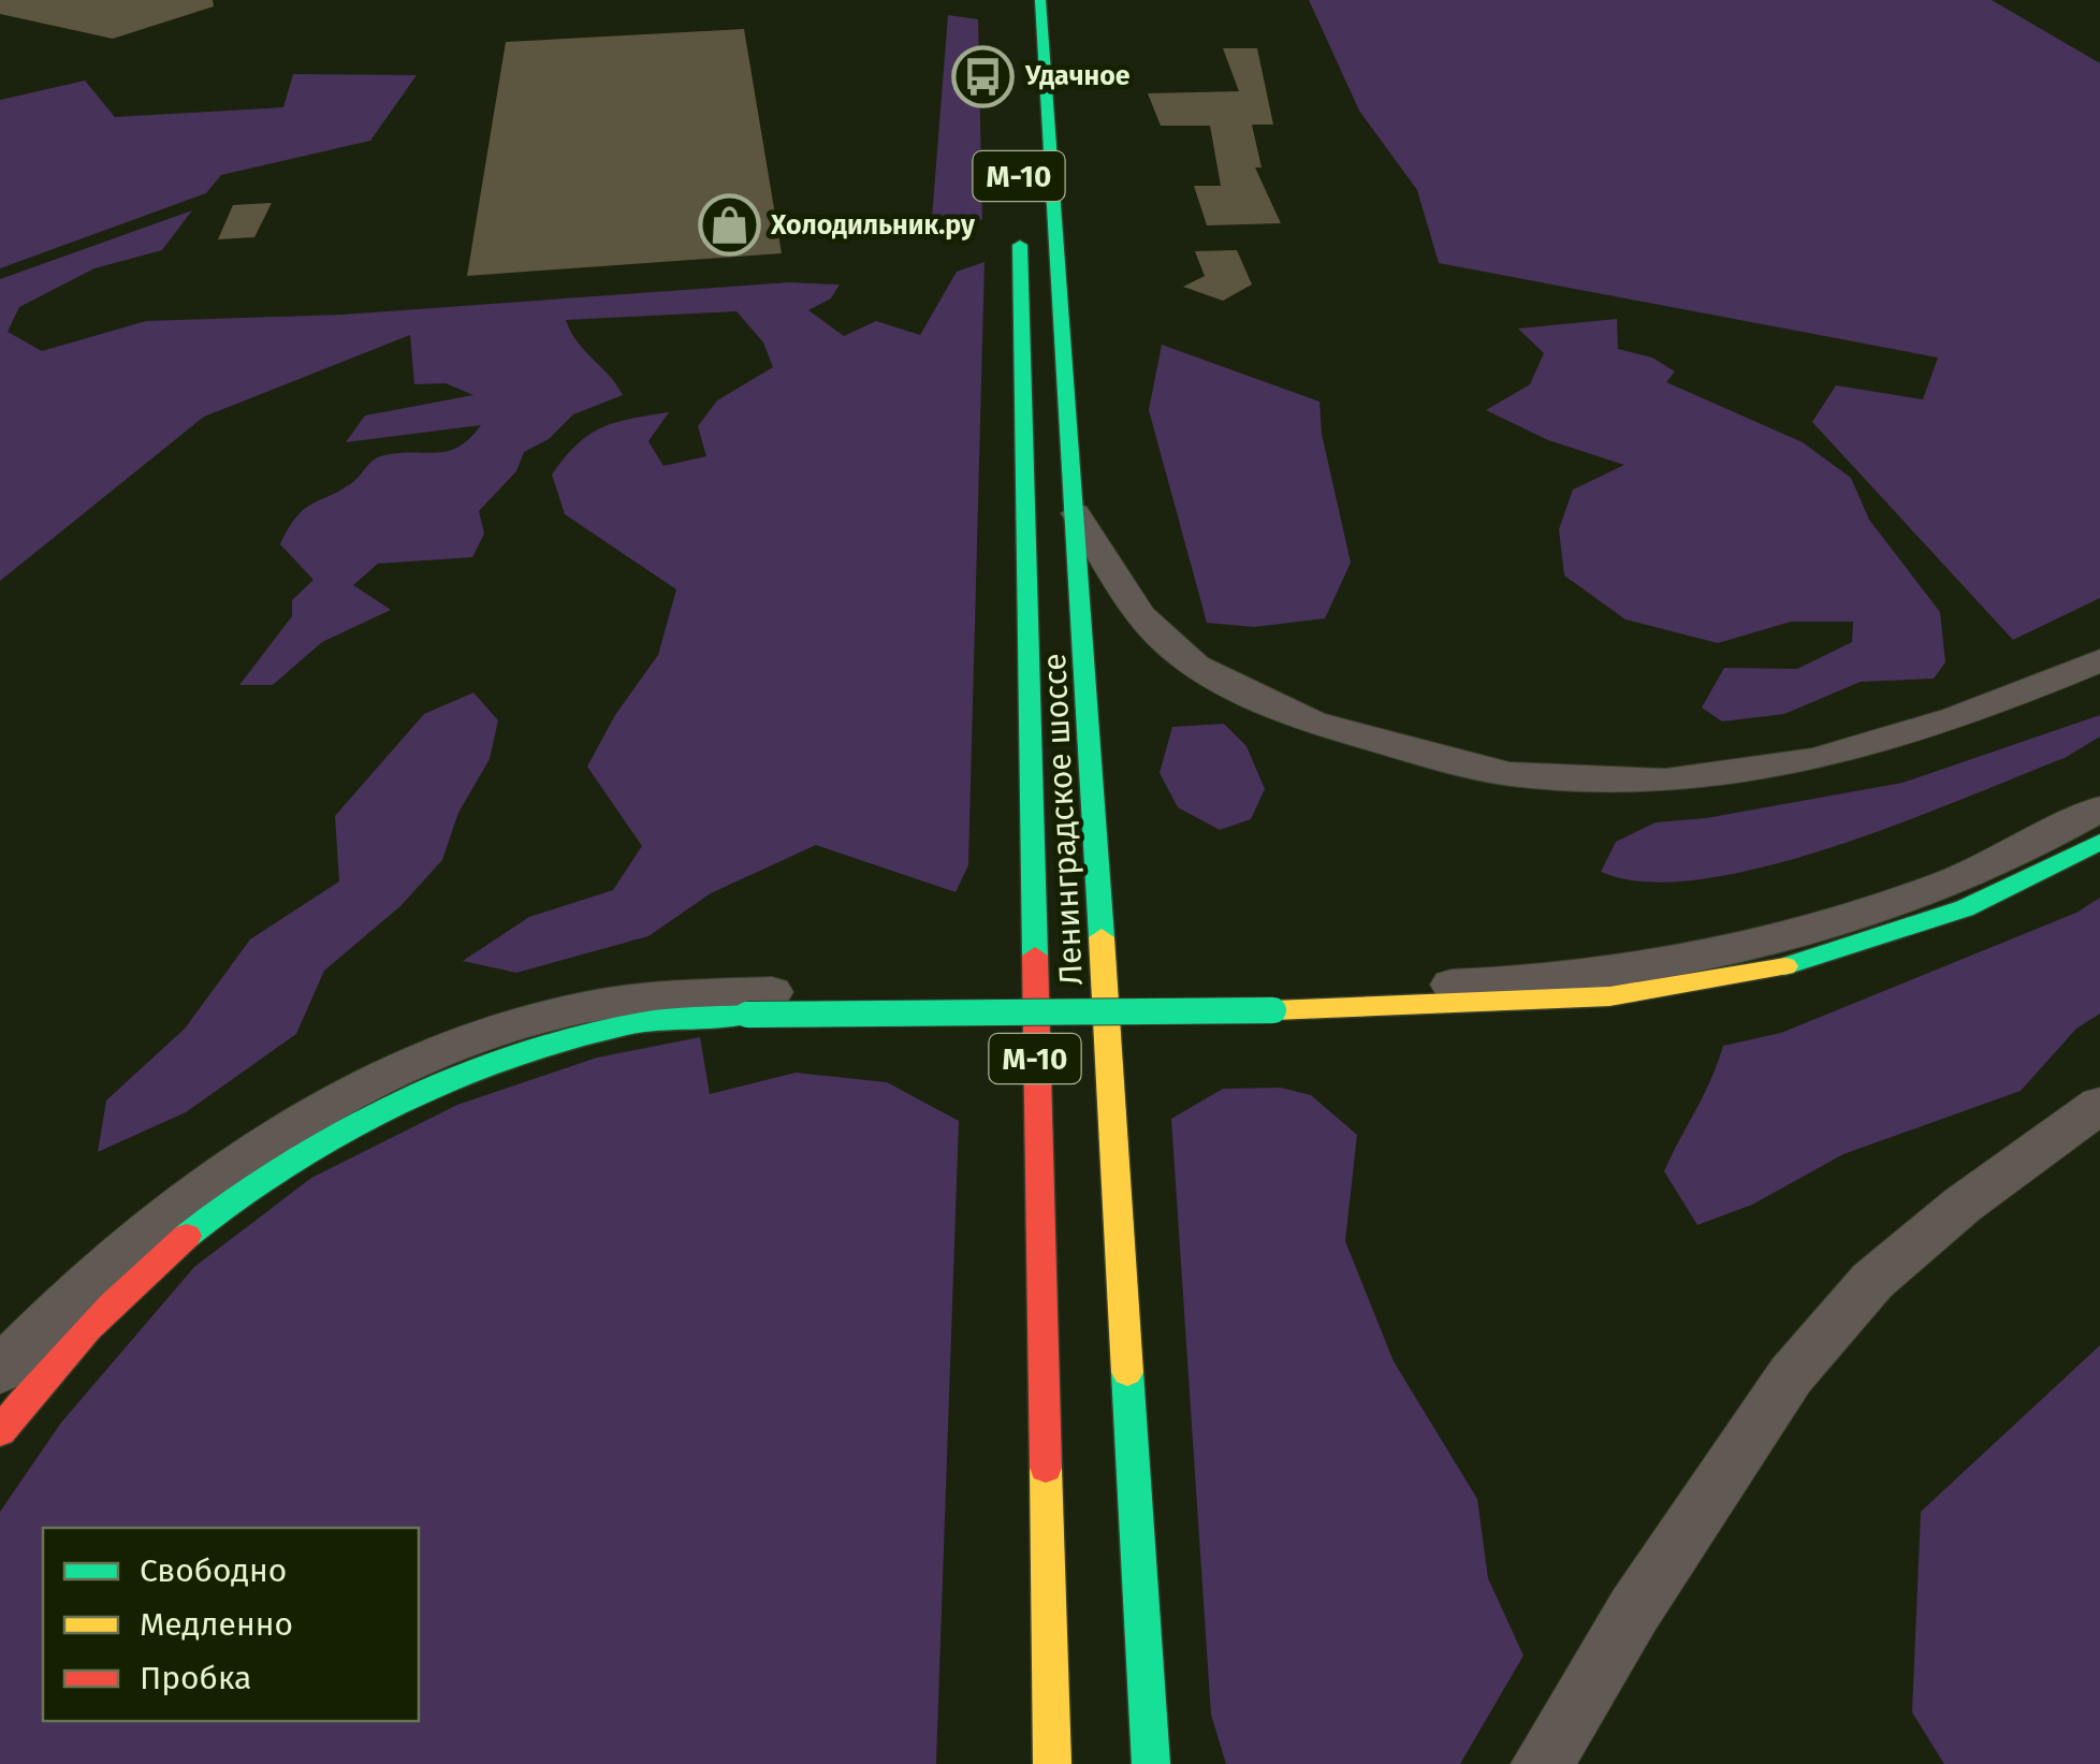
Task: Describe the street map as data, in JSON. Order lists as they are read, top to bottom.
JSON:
{
  "streets": {
    "main road": ["М-10", "Ленинградское шоссе"]
  },
  "places": {
    "bus stop": ["Удачное"],
    "shop": ["Холодильник.ру"]
  },
  "legend": ["Свободно", "Медленно", "Пробка"]
}
